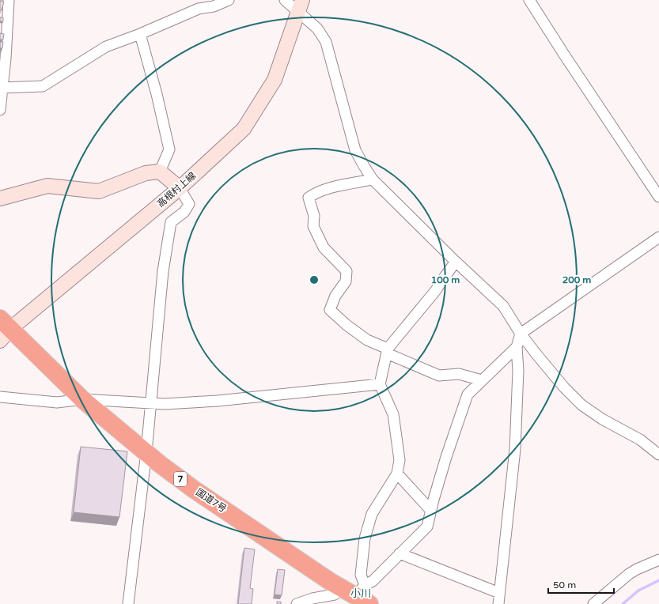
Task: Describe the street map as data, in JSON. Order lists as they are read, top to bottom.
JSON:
{
  "streets": {
    "highway": ["7", "国道7号"],
    "main road": ["高根村上線"]
  },
  "crossings": [
    ["高根村上線", "国道7号"]
  ],
  "districts": ["小川"],
  "scale_bar": "50 m",
  "rings": ["100 m", "200 m"]
}
